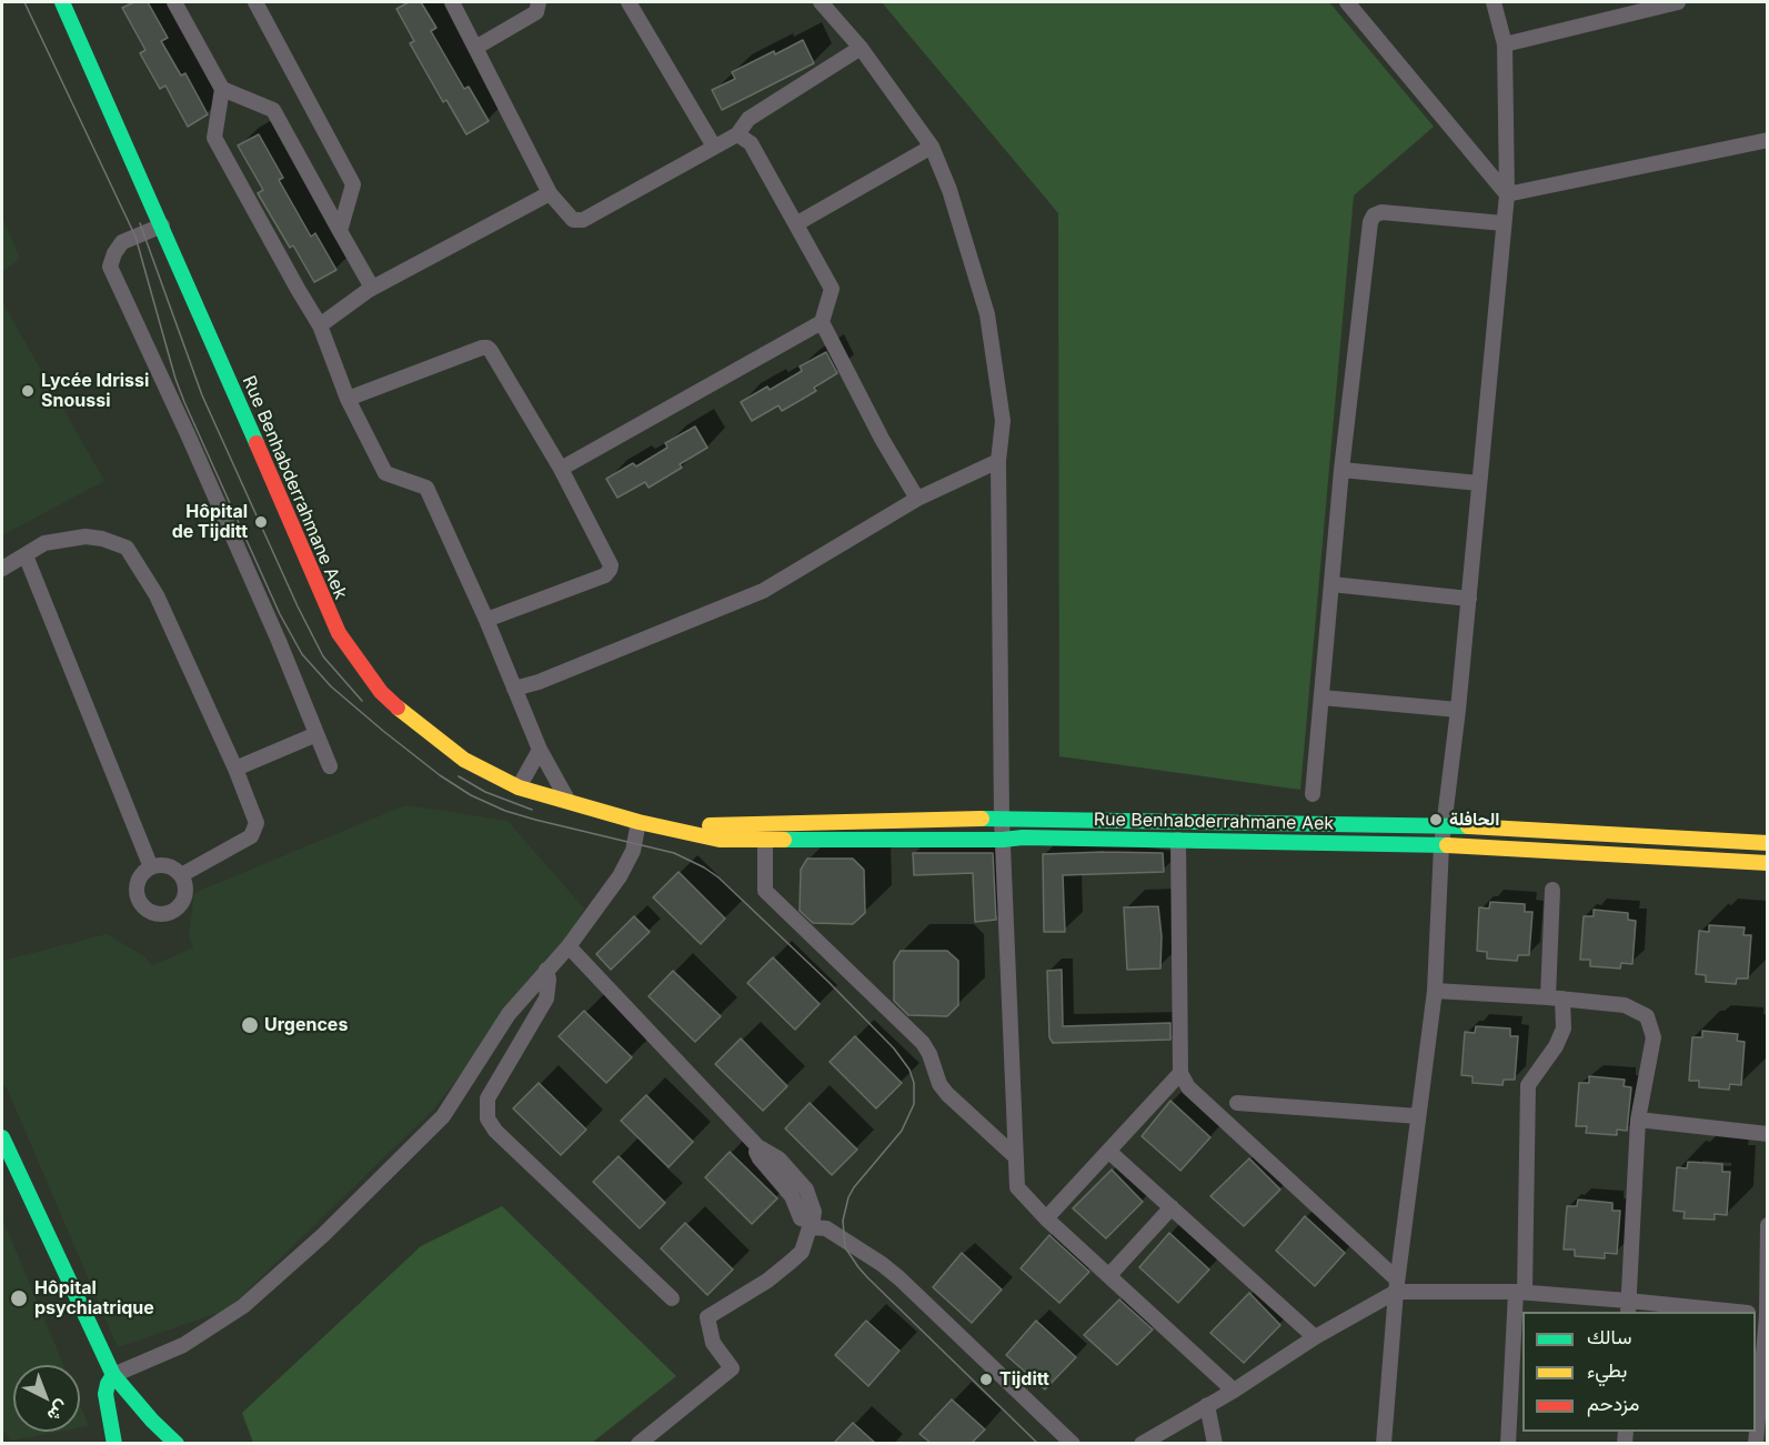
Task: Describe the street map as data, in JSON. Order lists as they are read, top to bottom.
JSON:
{
  "streets": {
    "main road": ["Rue Benhabderrahmane Aek"]
  },
  "places": [
    "Lycée Idrissi Snoussi",
    "Hôpital de Tijditt",
    "الحافلة",
    "Urgences",
    "Hôpital psychiatrique",
    "Tijditt"
  ],
  "legend": ["سالك", "بطيء", "مزدحم"],
  "north": "bottom right"
}
